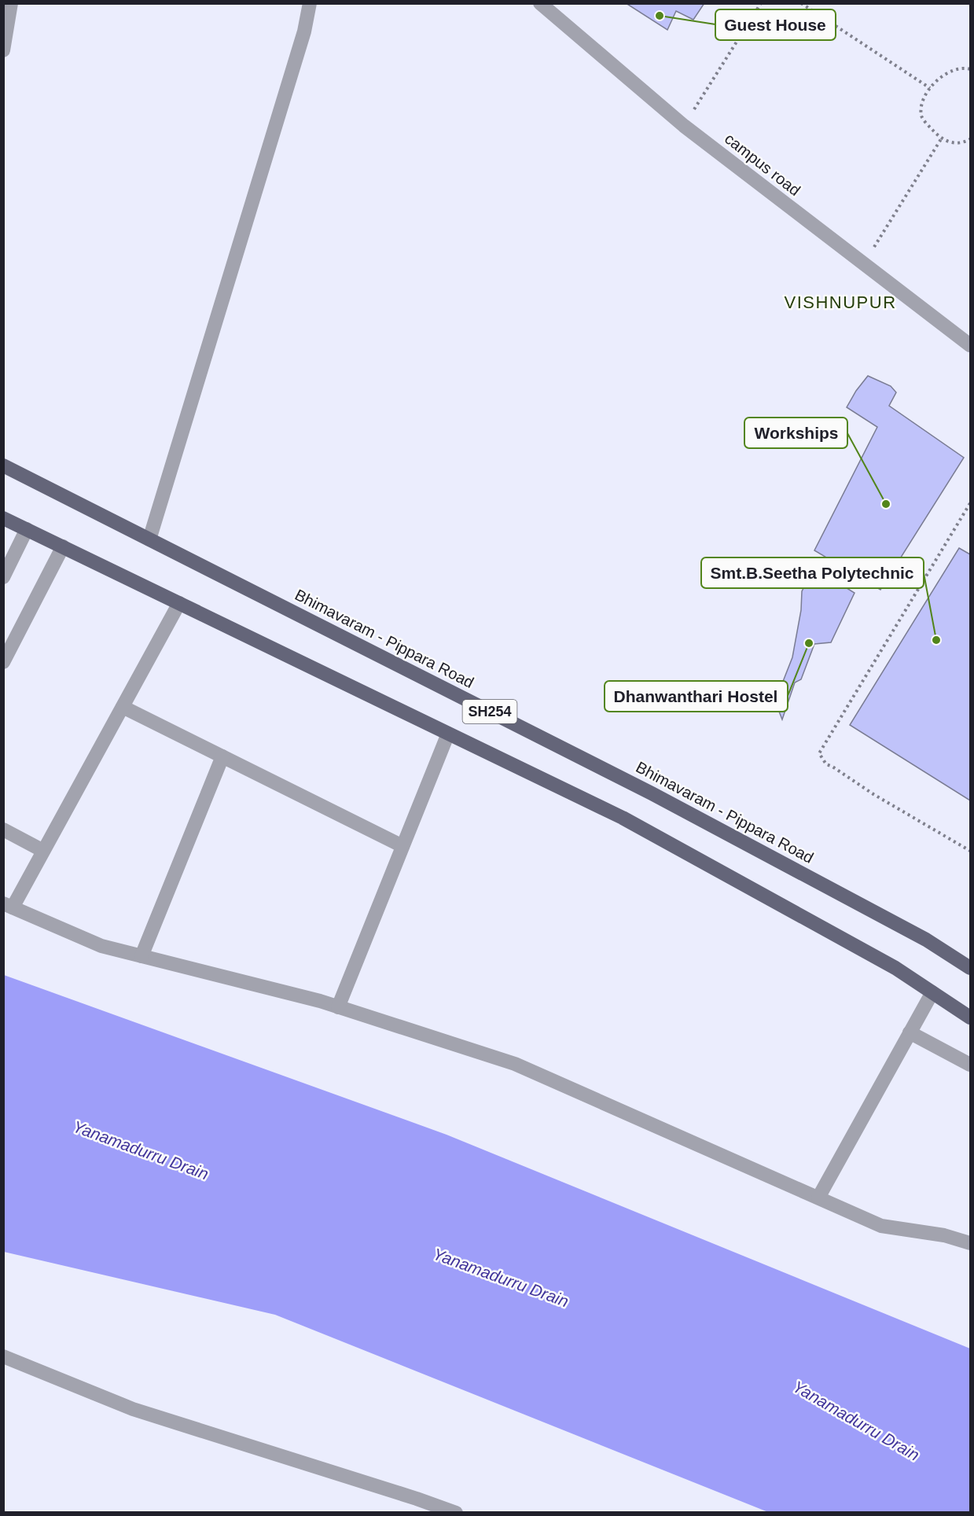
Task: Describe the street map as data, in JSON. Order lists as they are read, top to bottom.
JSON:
{
  "streets": {
    "main road": ["Bhimavaram - Pippara Road", "SH254"],
    "street": ["campus road"]
  },
  "districts": ["VISHNUPUR"],
  "water": ["Yanamadurru Drain"],
  "places": [
    "Guest House",
    "Workships",
    "Smt.B.Seetha Polytechnic",
    "Dhanwanthari Hostel"
  ]
}
